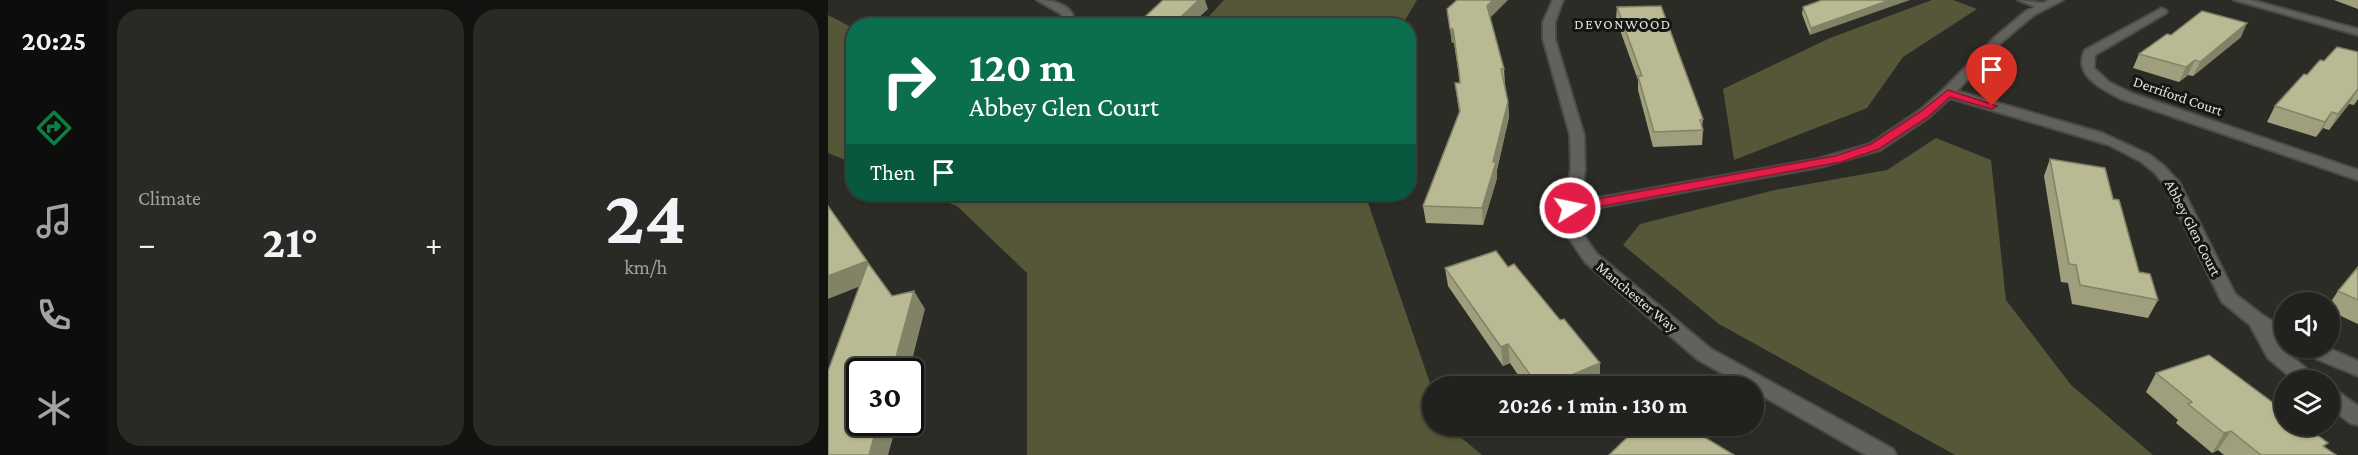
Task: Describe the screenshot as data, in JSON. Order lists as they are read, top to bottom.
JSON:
{
  "streets": {
    "street": ["Derriford Court", "Abbey Glen Court", "Manchester Way"]
  },
  "districts": ["DEVONWOOD"],
  "page": {
    "tabs": "20:25",
    "tile": [
      "Climate",
      ["24", "km/h"]
    ],
    "turn": ["120 m", "Abbey Glen Court"],
    "then": "Then",
    "heat": ["−", "21°", "+"],
    "limit": "30",
    "trip": "20:26 · 1 min · 130 m"
  }
}
